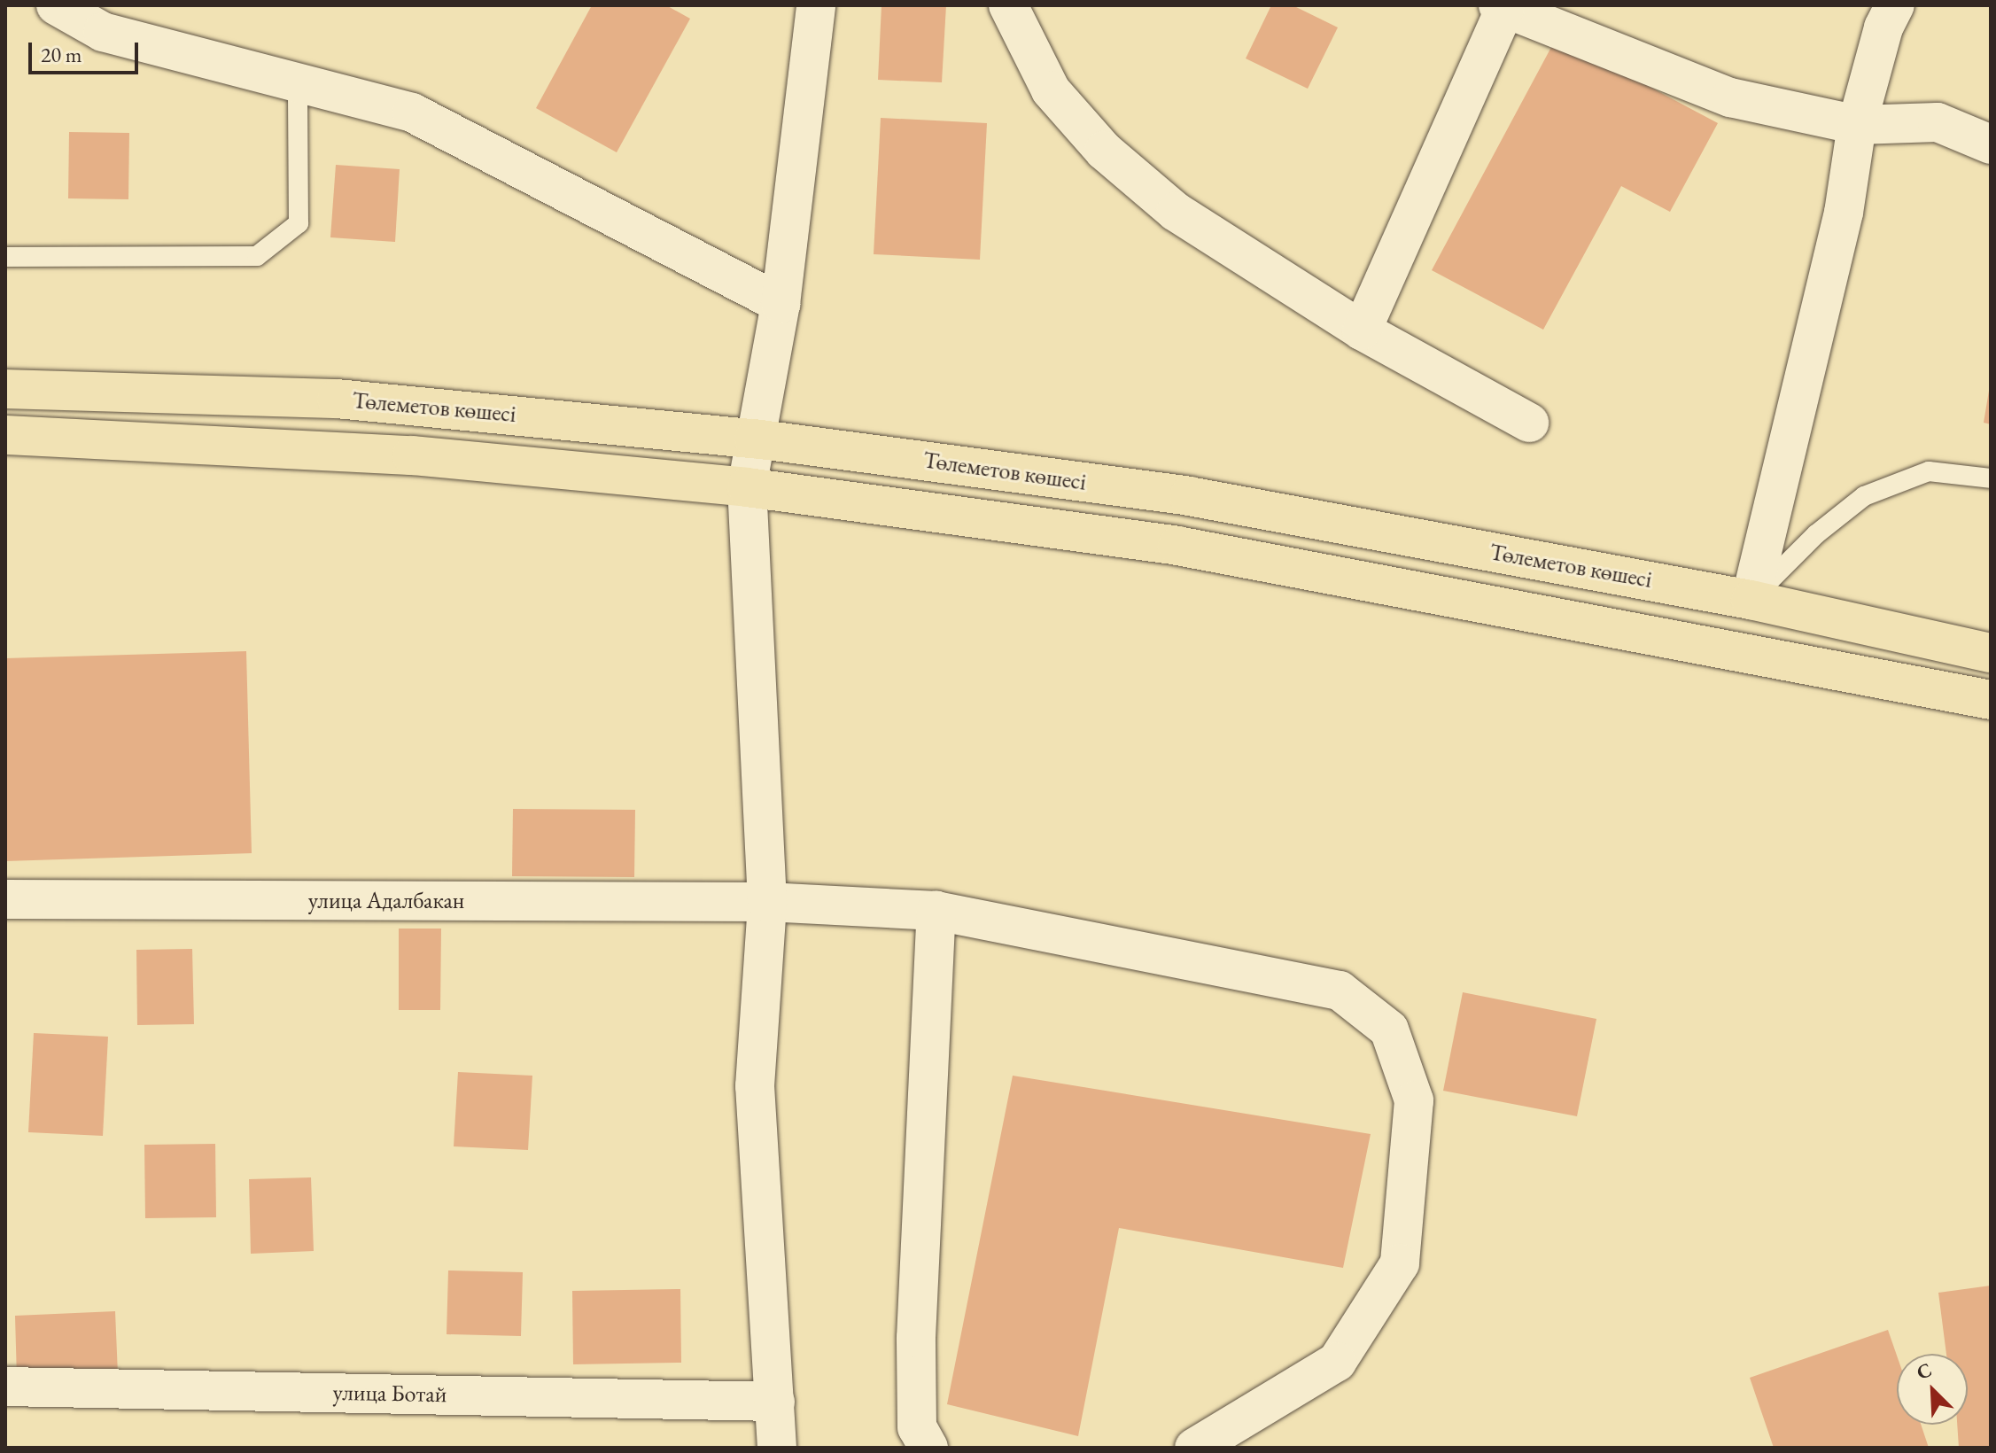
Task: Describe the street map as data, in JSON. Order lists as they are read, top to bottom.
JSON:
{
  "streets": {
    "main road": ["Төлеметов көшесі"],
    "street": ["улица Адалбакан", "улица Ботай"]
  },
  "scale_bar": "20 m",
  "north": "top left"
}
